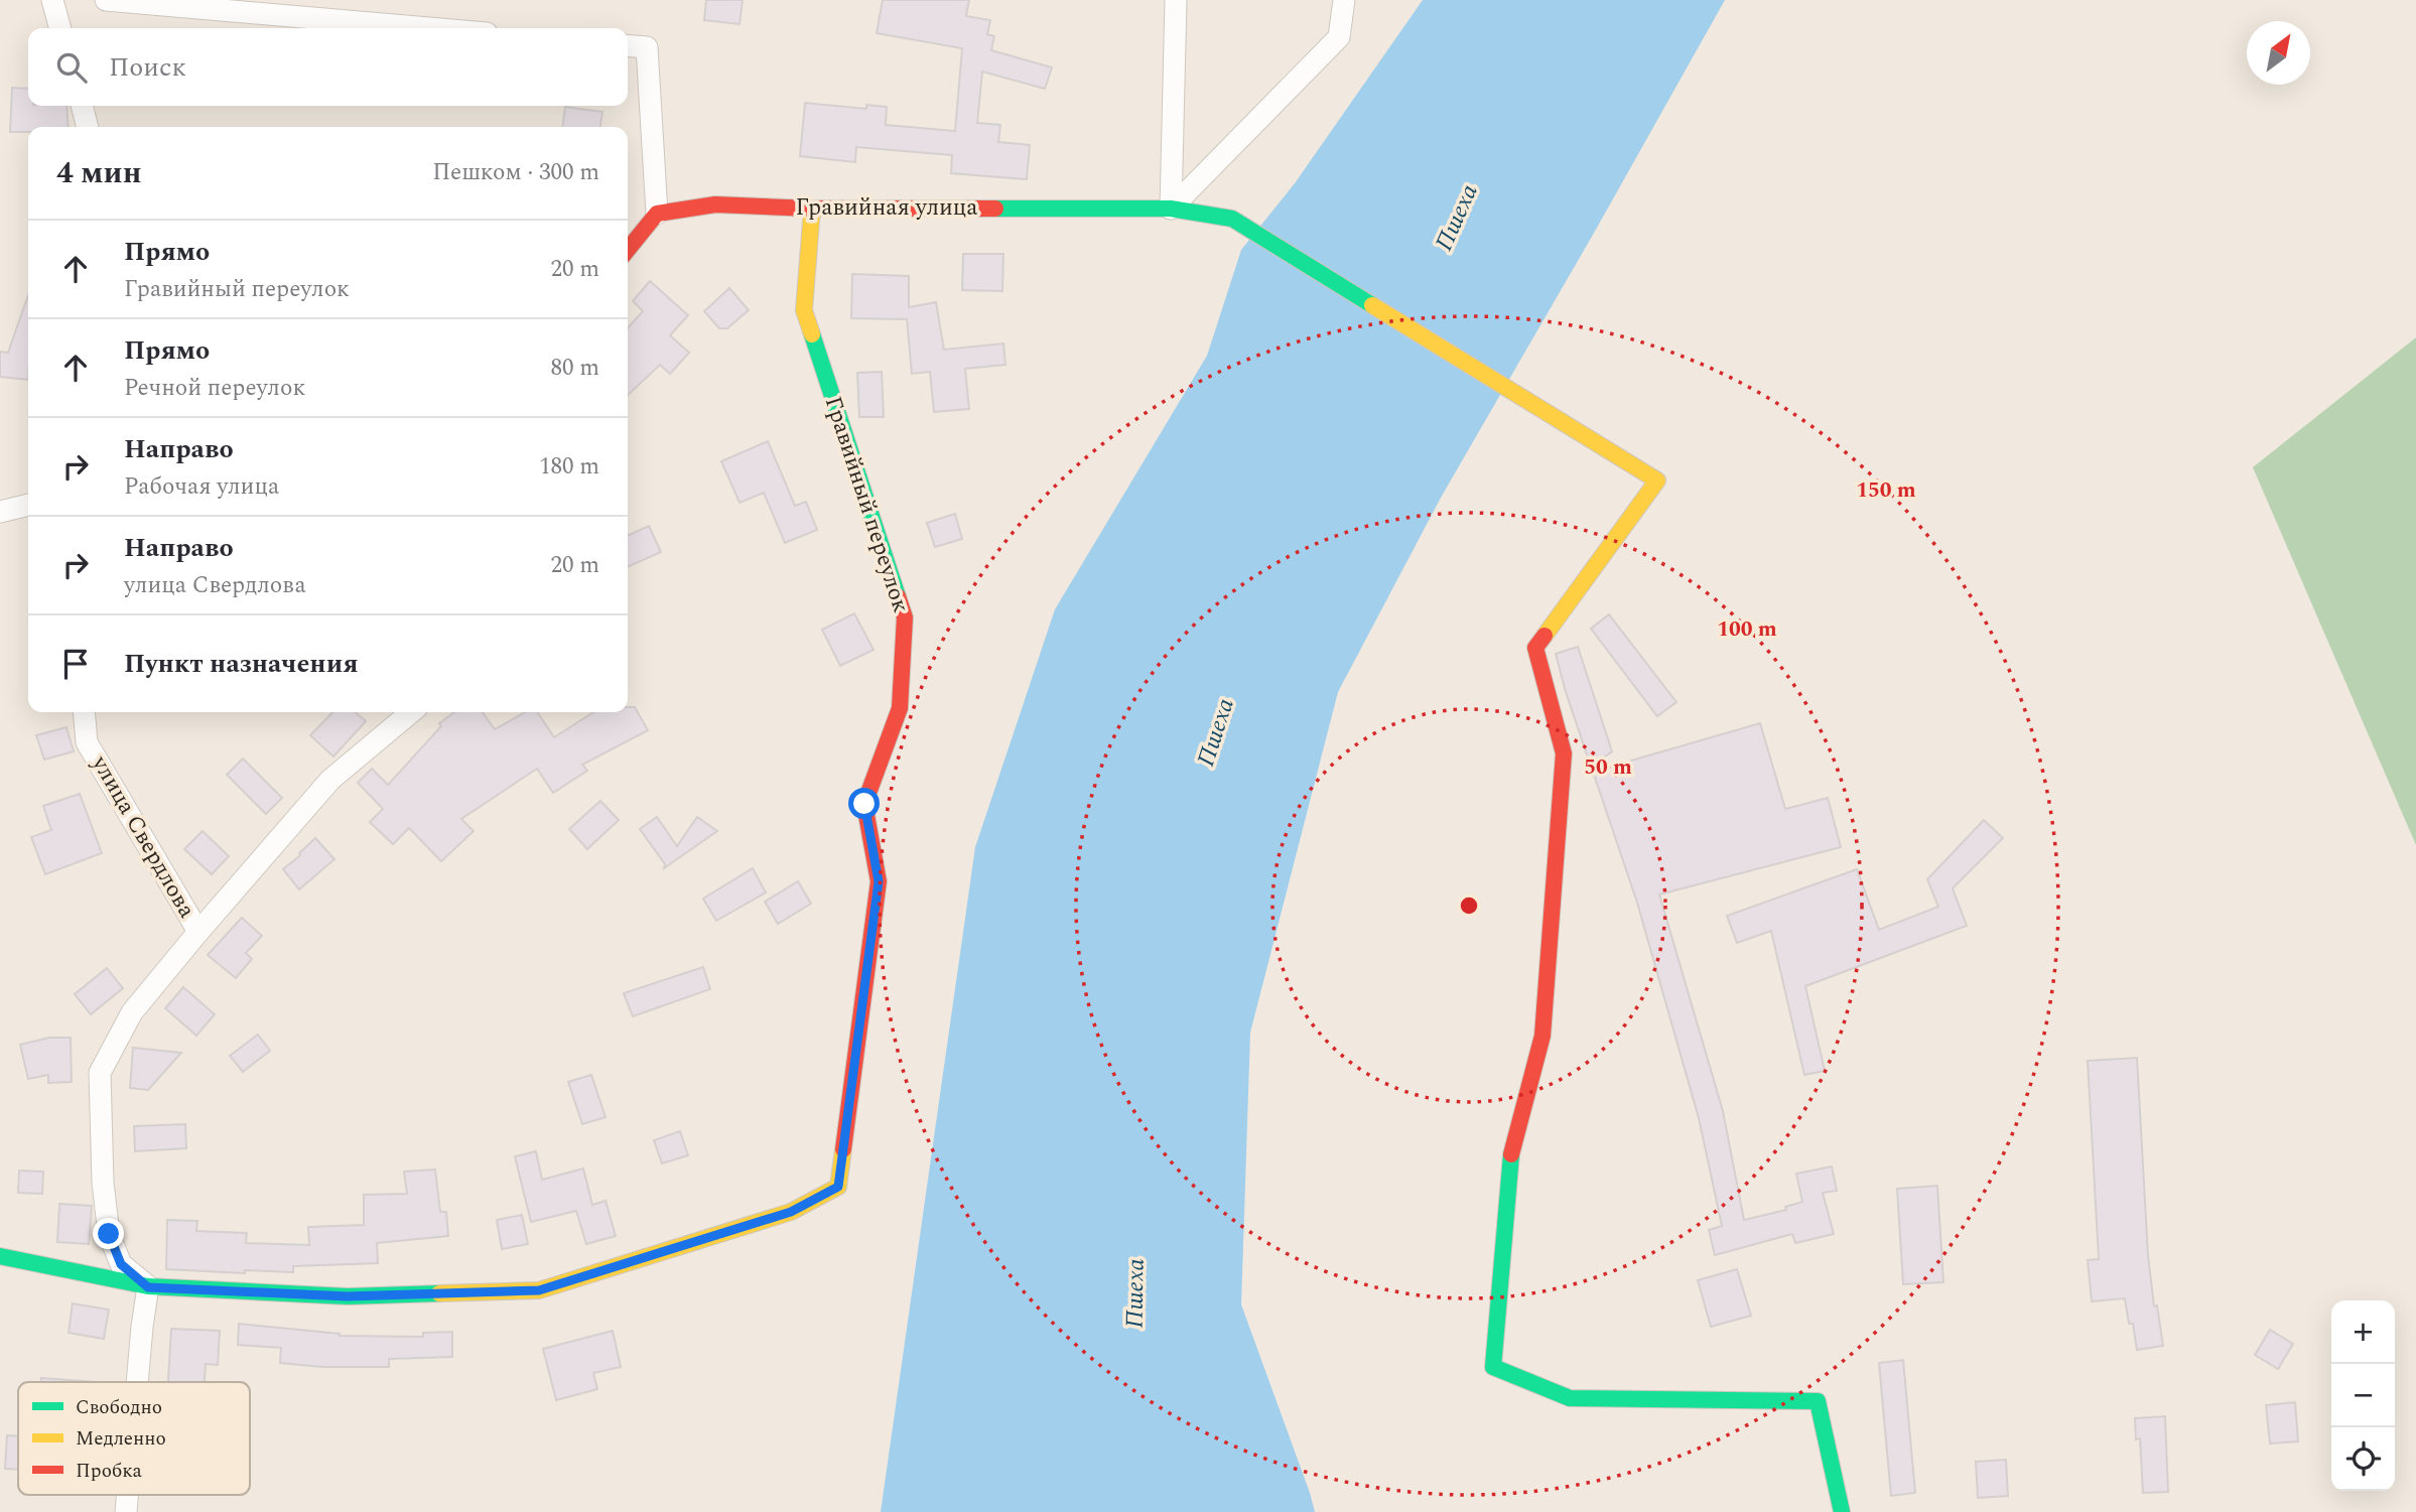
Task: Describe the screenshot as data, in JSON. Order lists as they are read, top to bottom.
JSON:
{
  "streets": {
    "street": ["Гравийная улица", "Гравийный переулок", "улица Свердлова"]
  },
  "crossings": [
    ["Гравийная улица", "Гравийный переулок"],
    ["Гравийный переулок", "улица Свердлова"]
  ],
  "water": ["Пшеха"],
  "legend": ["Свободно", "Медленно", "Пробка"],
  "north": "top right",
  "page": {
    "search": "Поиск",
    "heading": ["4 мин", "Пешком · 300 m"],
    "list": [
      ["Прямо", "Гравийный переулок", "20 m"],
      ["Прямо", "Речной переулок", "80 m"],
      ["Направо", "Рабочая улица", "180 m"],
      ["Направо", "улица Свердлова", "20 m"],
      "Пункт назначения"
    ],
    "map_buttons": ["+", "−"]
  },
  "rings": ["150 m", "100 m", "50 m"]
}
